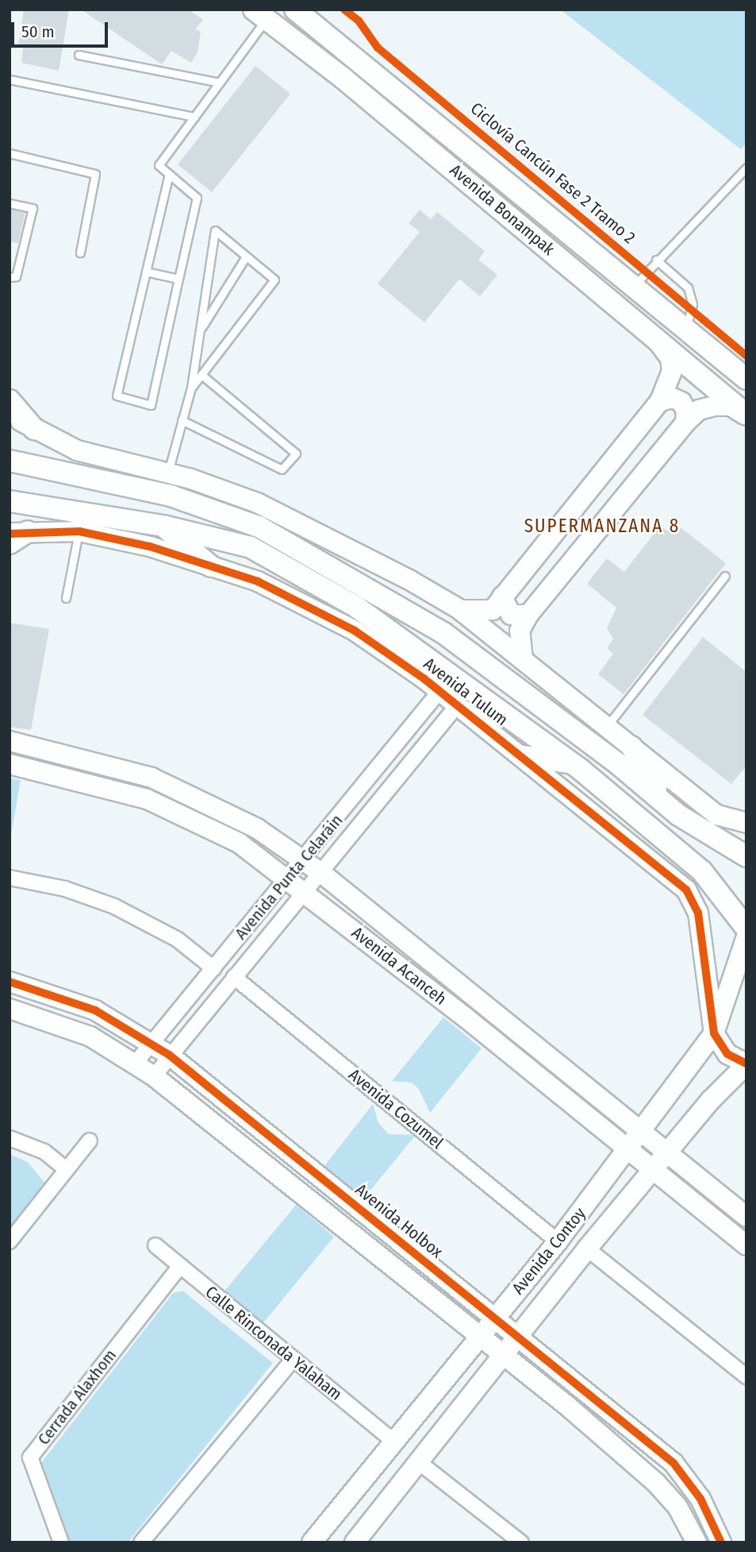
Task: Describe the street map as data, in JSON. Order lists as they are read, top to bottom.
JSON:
{
  "streets": {
    "main road": ["Avenida Bonampak", "Avenida Tulum"],
    "street": [
      "Avenida Punta Celaráin",
      "Avenida Acanceh",
      "Avenida Cozumel",
      "Avenida Holbox",
      "Avenida Contoy",
      "Calle Rinconada Yalaham",
      "Cerrada Alaxhom"
    ],
    "cycle path": ["Ciclovía Cancún Fase 2 Tramo 2"]
  },
  "crossings": [
    ["Avenida Tulum", "Avenida Punta Celaráin"],
    ["Avenida Tulum", "Avenida Contoy"],
    ["Avenida Punta Celaráin", "Avenida Acanceh"],
    ["Avenida Punta Celaráin", "Avenida Cozumel"],
    ["Avenida Punta Celaráin", "Avenida Holbox"],
    ["Avenida Acanceh", "Avenida Contoy"],
    ["Avenida Cozumel", "Avenida Contoy"],
    ["Avenida Holbox", "Avenida Contoy"],
    ["Avenida Contoy", "Calle Rinconada Yalaham"],
    ["Calle Rinconada Yalaham", "Cerrada Alaxhom"]
  ],
  "districts": ["SUPERMANZANA 8"],
  "scale_bar": "50 m"
}
